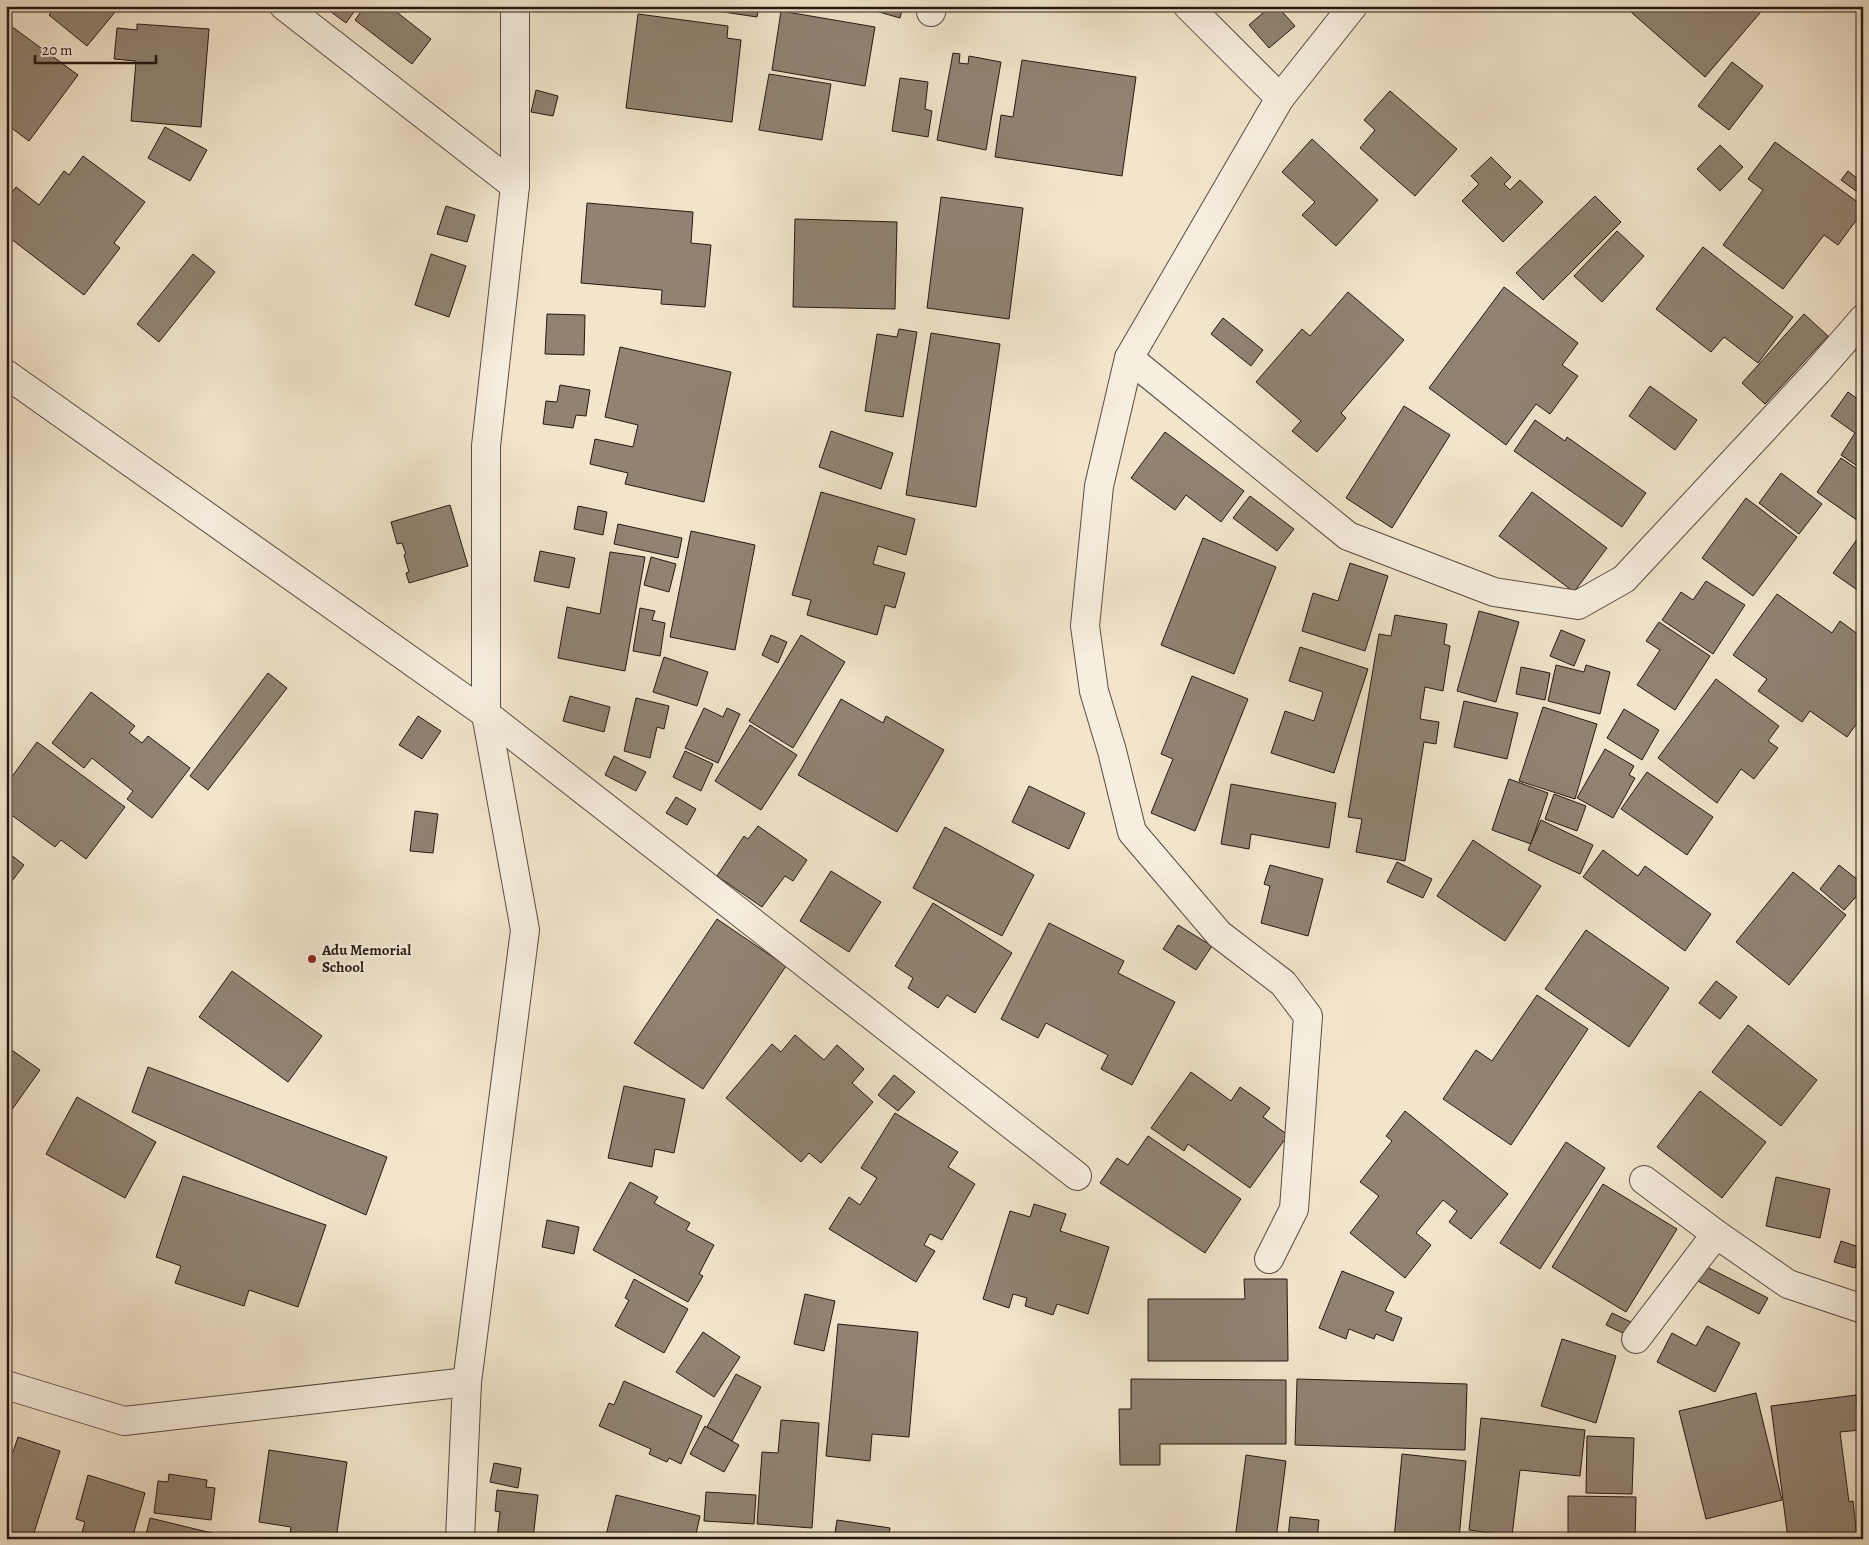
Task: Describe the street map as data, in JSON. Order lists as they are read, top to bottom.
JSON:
{
  "places": ["Adu Memorial School"],
  "scale_bar": "20 m"
}
